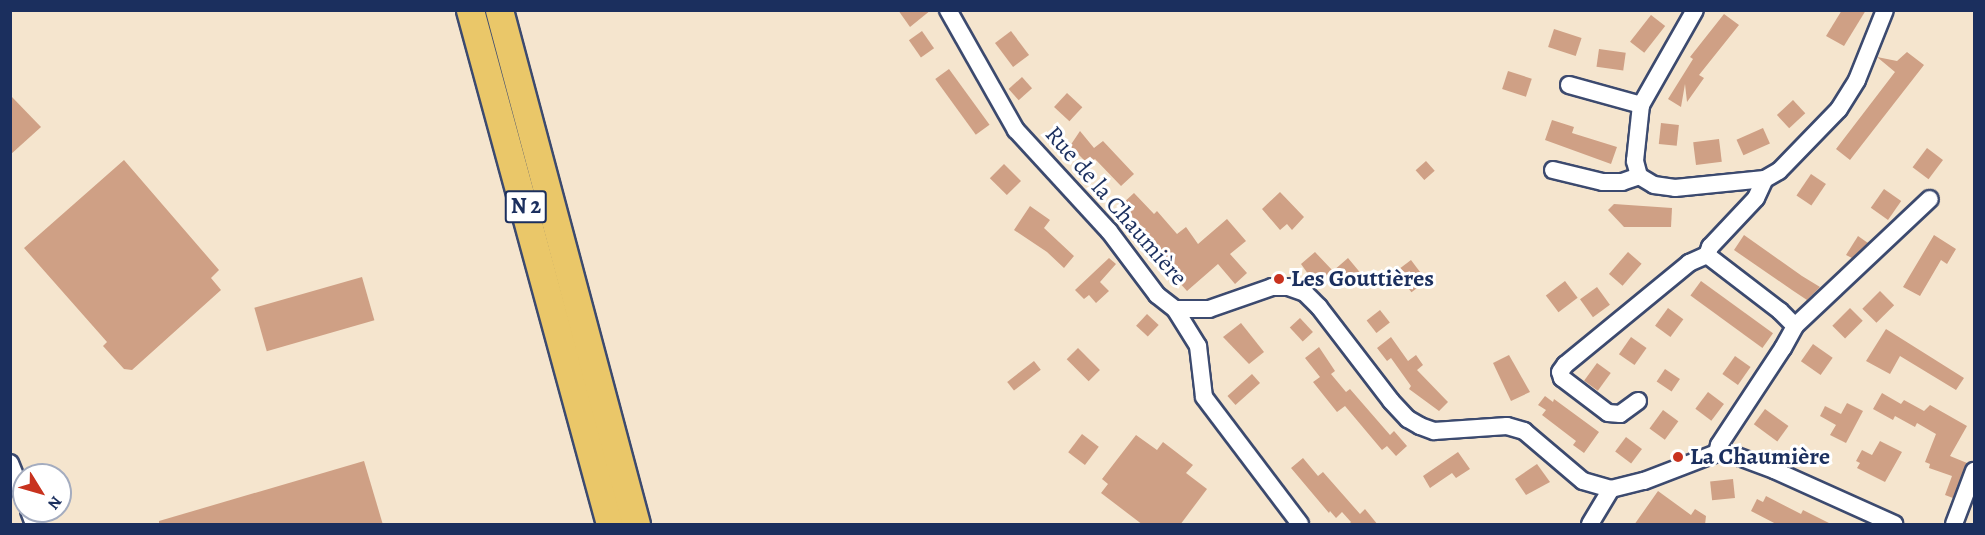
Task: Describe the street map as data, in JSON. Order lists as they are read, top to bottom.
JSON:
{
  "streets": {
    "highway": ["N 2"],
    "street": ["Rue de la Chaumière"]
  },
  "places": ["Les Gouttières", "La Chaumière"],
  "north": "bottom right"
}
